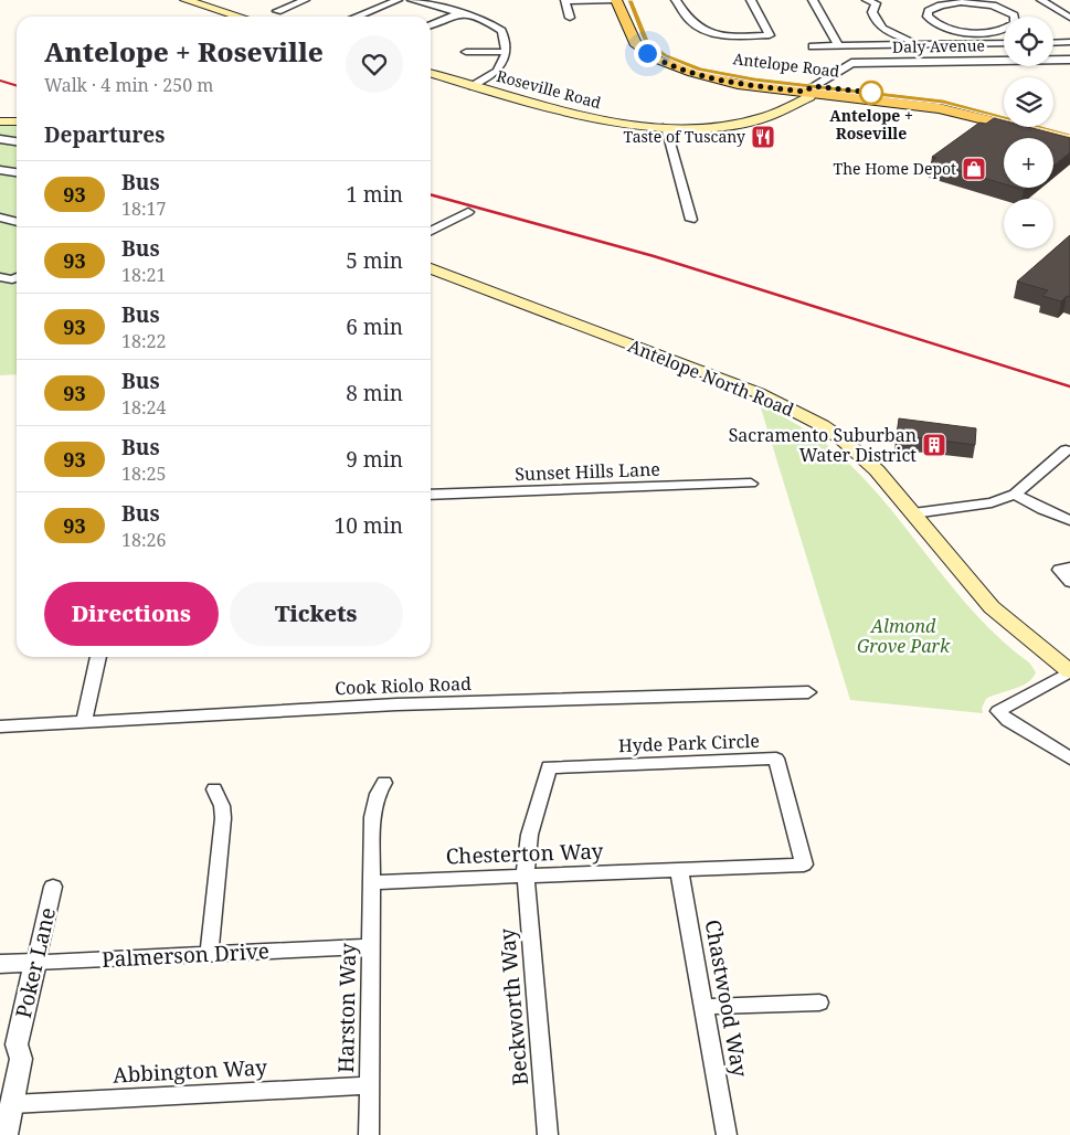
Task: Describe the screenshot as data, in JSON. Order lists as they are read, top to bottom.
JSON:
{
  "streets": {
    "main road": ["Antelope Road", "Roseville Road", "Antelope North Road"],
    "street": [
      "Daly Avenue",
      "Sunset Hills Lane",
      "Cook Riolo Road",
      "Hyde Park Circle",
      "Chesterton Way",
      "Palmerson Drive",
      "Poker Lane",
      "Chastwood Way",
      "Beckworth Way",
      "Harston Way",
      "Abbington Way"
    ]
  },
  "crossings": [
    ["Daly Avenue", "Antelope Road"],
    ["Daly Avenue", "Roseville Road"],
    ["Antelope Road", "Roseville Road"],
    ["Hyde Park Circle", "Chesterton Way"],
    ["Hyde Park Circle", "Chastwood Way"],
    ["Hyde Park Circle", "Beckworth Way"],
    ["Chesterton Way", "Chastwood Way"],
    ["Chesterton Way", "Beckworth Way"],
    ["Chesterton Way", "Harston Way"],
    ["Palmerson Drive", "Poker Lane"],
    ["Palmerson Drive", "Harston Way"],
    ["Poker Lane", "Abbington Way"],
    ["Harston Way", "Abbington Way"]
  ],
  "parks": ["Almond Grove Park"],
  "places": {
    "other": ["Antelope + Roseville"],
    "restaurant": ["Taste of Tuscany"],
    "shop": ["The Home Depot"],
    "building": ["Sacramento Suburban Water District"]
  },
  "lines": ["bus line 93"],
  "page": {
    "map_buttons": ["+", "−"],
    "heading": [
      ["Antelope + Roseville", "Walk · 4 min · 250 m"],
      "Departures"
    ],
    "list": [
      {
        "mark": "93",
        "name": "Bus",
        "note": "18:17",
        "value": "1 min"
      },
      {
        "mark": "93",
        "name": "Bus",
        "note": "18:21",
        "value": "5 min"
      },
      {
        "mark": "93",
        "name": "Bus",
        "note": "18:22",
        "value": "6 min"
      },
      {
        "mark": "93",
        "name": "Bus",
        "note": "18:24",
        "value": "8 min"
      },
      {
        "mark": "93",
        "name": "Bus",
        "note": "18:25",
        "value": "9 min"
      },
      {
        "mark": "93",
        "name": "Bus",
        "note": "18:26",
        "value": "10 min"
      }
    ],
    "buttons": ["Directions", "Tickets"]
  }
}
